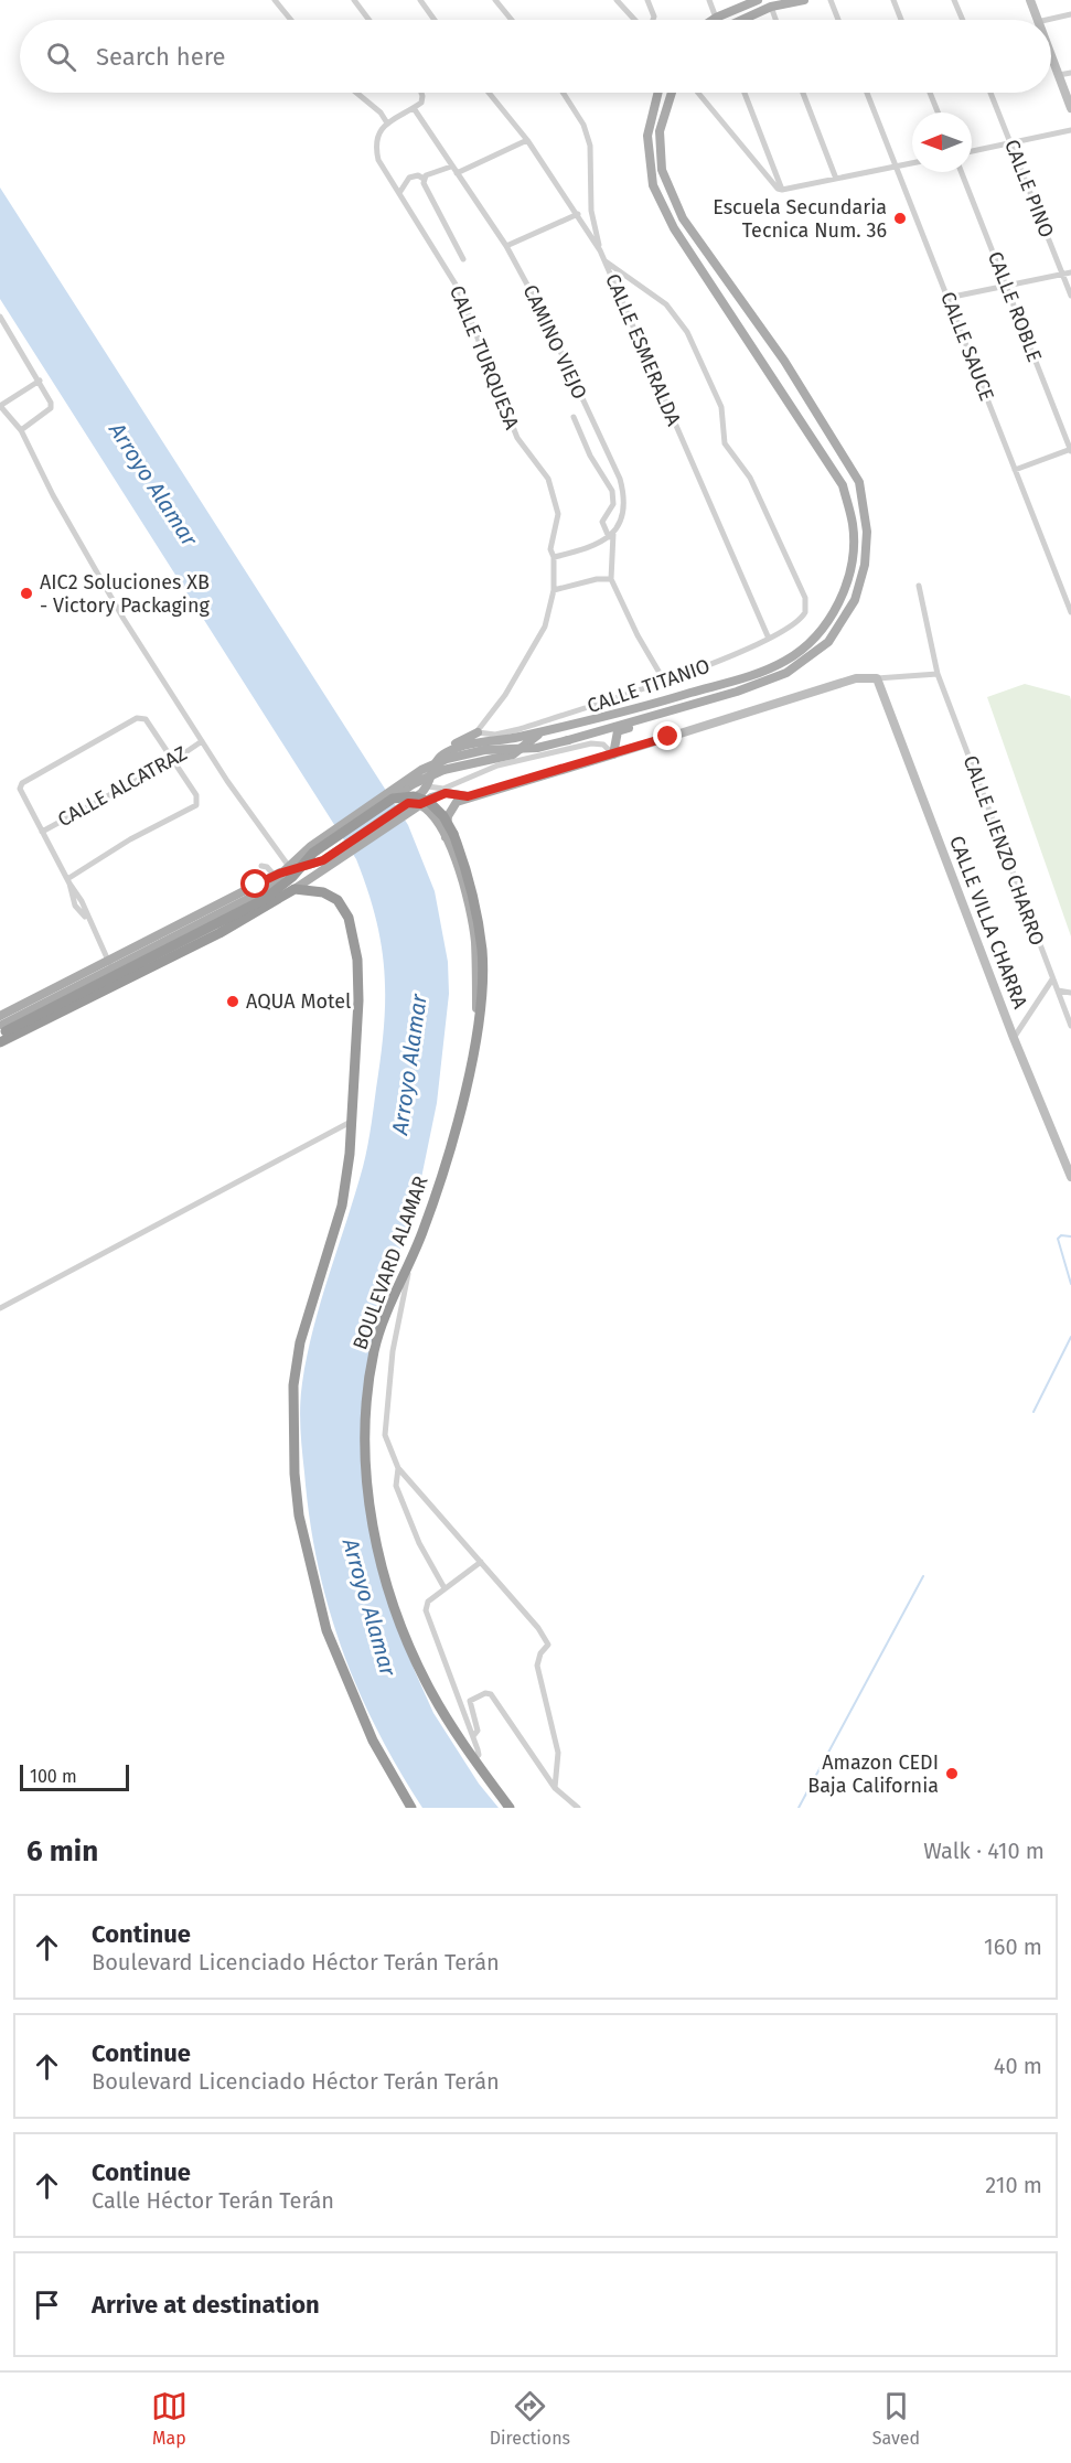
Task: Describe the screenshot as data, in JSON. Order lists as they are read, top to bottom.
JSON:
{
  "streets": {
    "highway": ["BOULEVARD ALAMAR"],
    "street": [
      "CALLE PINO",
      "CALLE ROBLE",
      "CAMINO VIEJO",
      "CALLE SAUCE",
      "CALLE ESMERALDA",
      "CALLE TURQUESA",
      "CALLE TITANIO",
      "CALLE ALCATRAZ",
      "CALLE LIENZO CHARRO",
      "CALLE VILLA CHARRA"
    ]
  },
  "crossings": [
    ["CALLE ESMERALDA", "CALLE TITANIO"],
    ["CALLE TURQUESA", "CALLE TITANIO"]
  ],
  "water": ["Arroyo Alamar"],
  "places": [
    "Escuela Secundaria Tecnica Num. 36",
    "AIC2 Soluciones XB - Victory Packaging",
    "AQUA Motel",
    "Amazon CEDI Baja California"
  ],
  "scale_bar": "100 m",
  "north": "left",
  "page": {
    "search": "Search here",
    "scale": "100 m",
    "heading": ["6 min", "Walk · 410 m"],
    "list": [
      ["Continue", "Boulevard Licenciado Héctor Terán Terán", "160 m"],
      ["Continue", "Boulevard Licenciado Héctor Terán Terán", "40 m"],
      ["Continue", "Calle Héctor Terán Terán", "210 m"],
      "Arrive at destination"
    ],
    "nav": ["Map", "Directions", "Saved"]
  }
}
